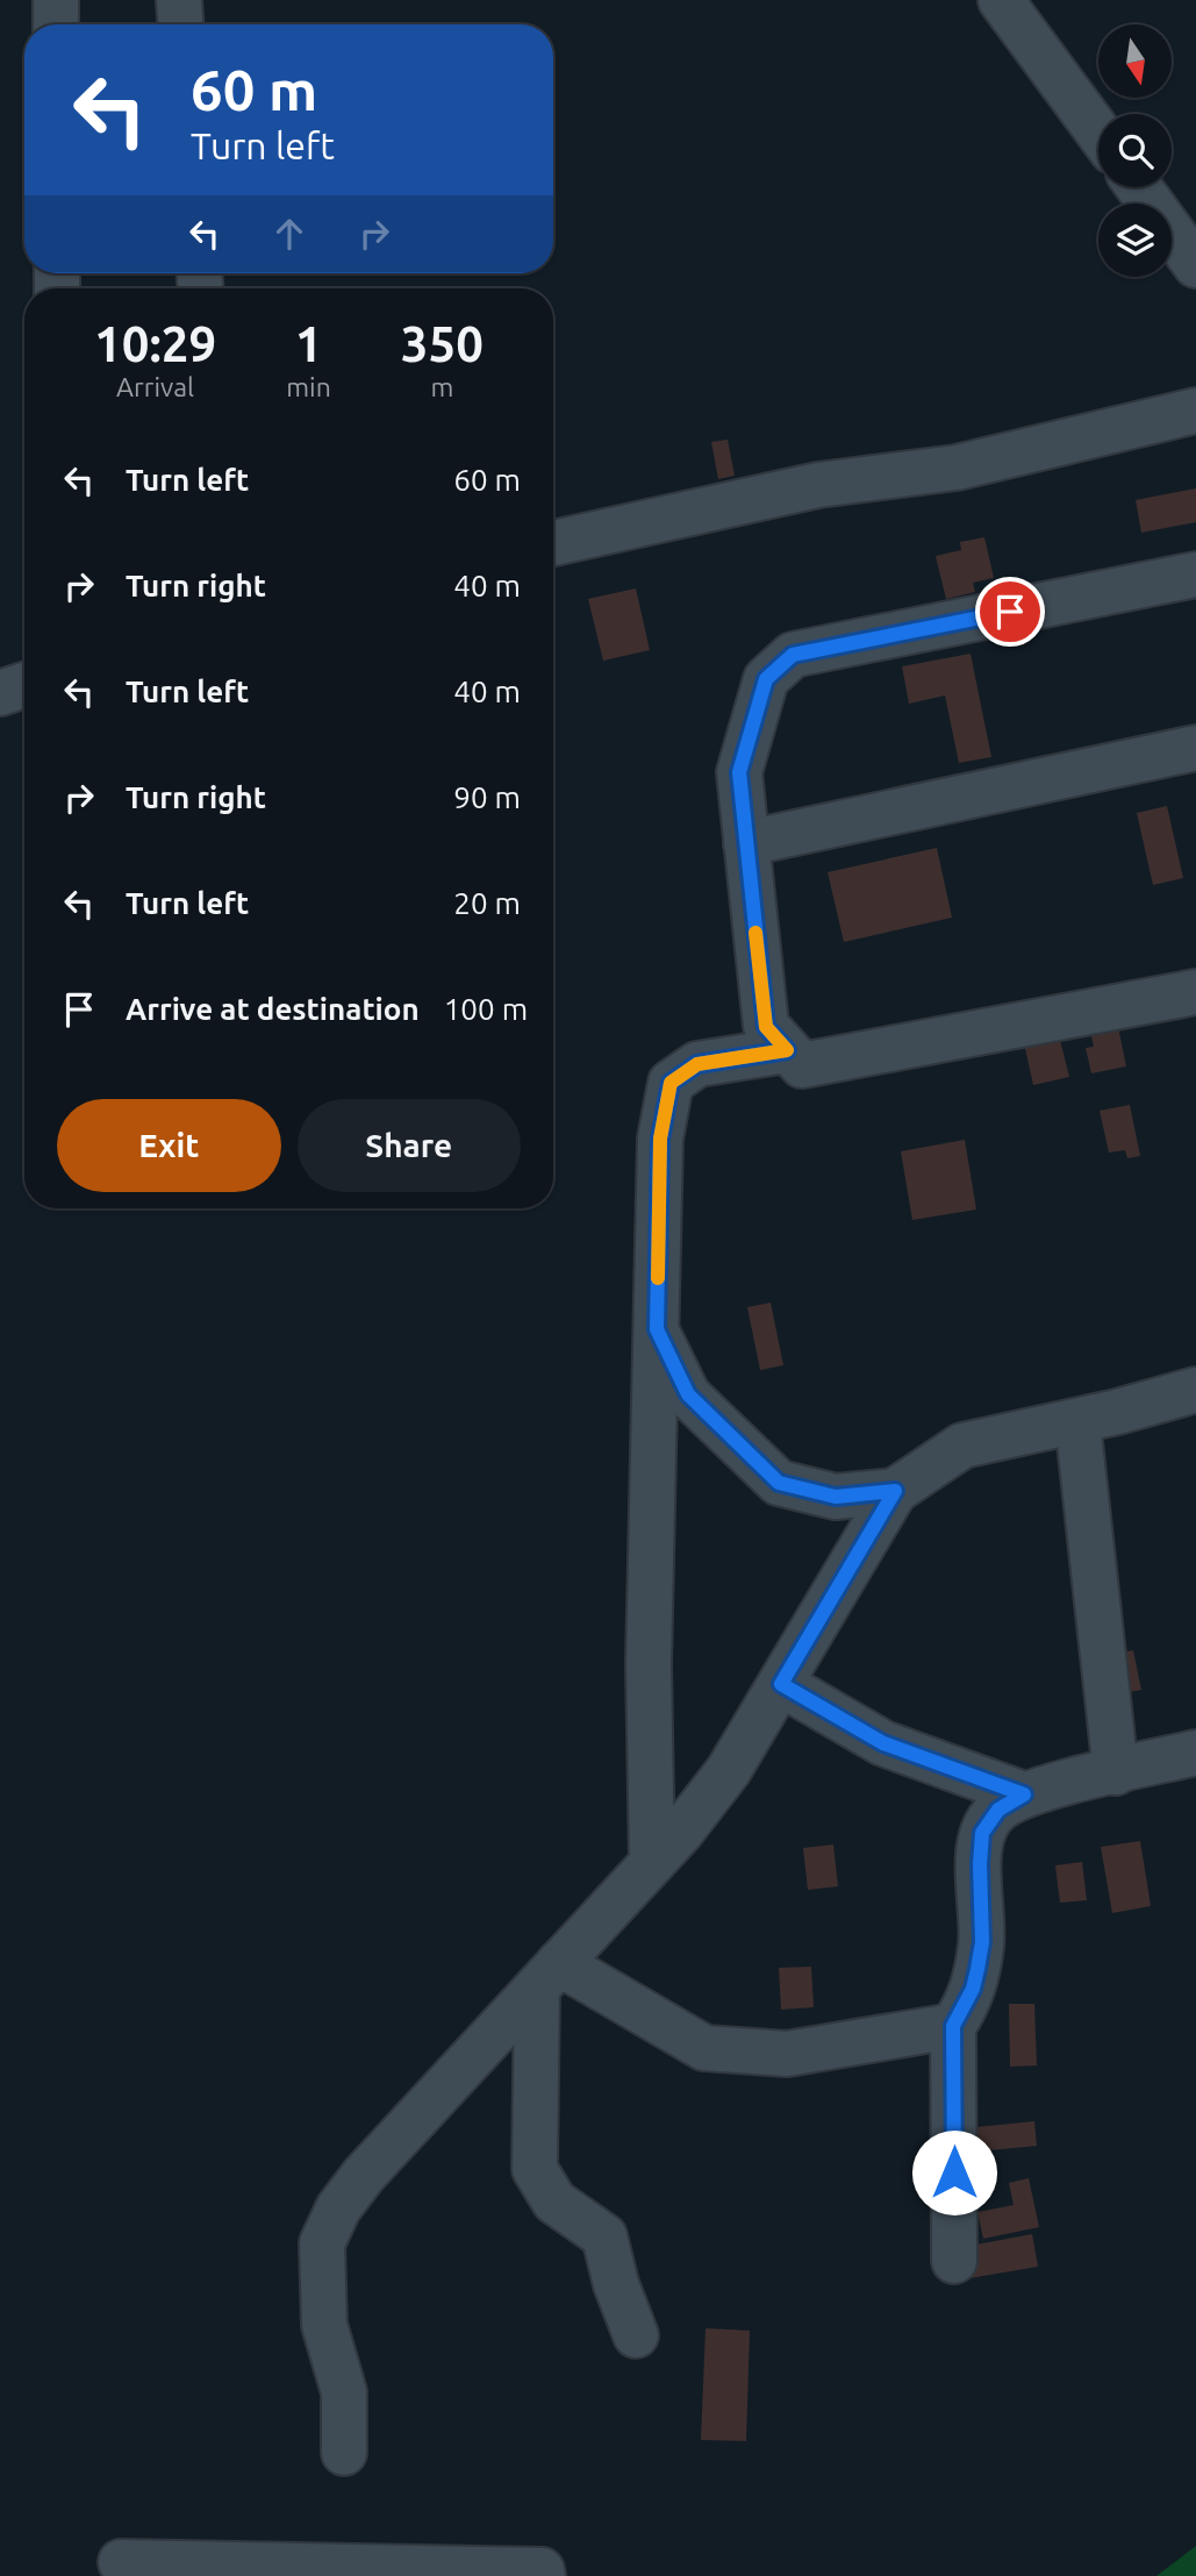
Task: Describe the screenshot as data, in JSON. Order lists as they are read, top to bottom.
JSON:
{
  "north": "bottom",
  "page": {
    "turn": ["60 m", "Turn left"],
    "eta": [
      "10:29",
      "Arrival",
      "1",
      "min",
      "350",
      "m"
    ],
    "list": [
      {
        "name": "Turn left",
        "value": "60 m"
      },
      {
        "name": "Turn right",
        "value": "40 m"
      },
      {
        "name": "Turn left",
        "value": "40 m"
      },
      {
        "name": "Turn right",
        "value": "90 m"
      },
      {
        "name": "Turn left",
        "value": "20 m"
      },
      {
        "name": "Arrive at destination",
        "value": "100 m"
      }
    ],
    "buttons": ["Exit", "Share"]
  }
}
